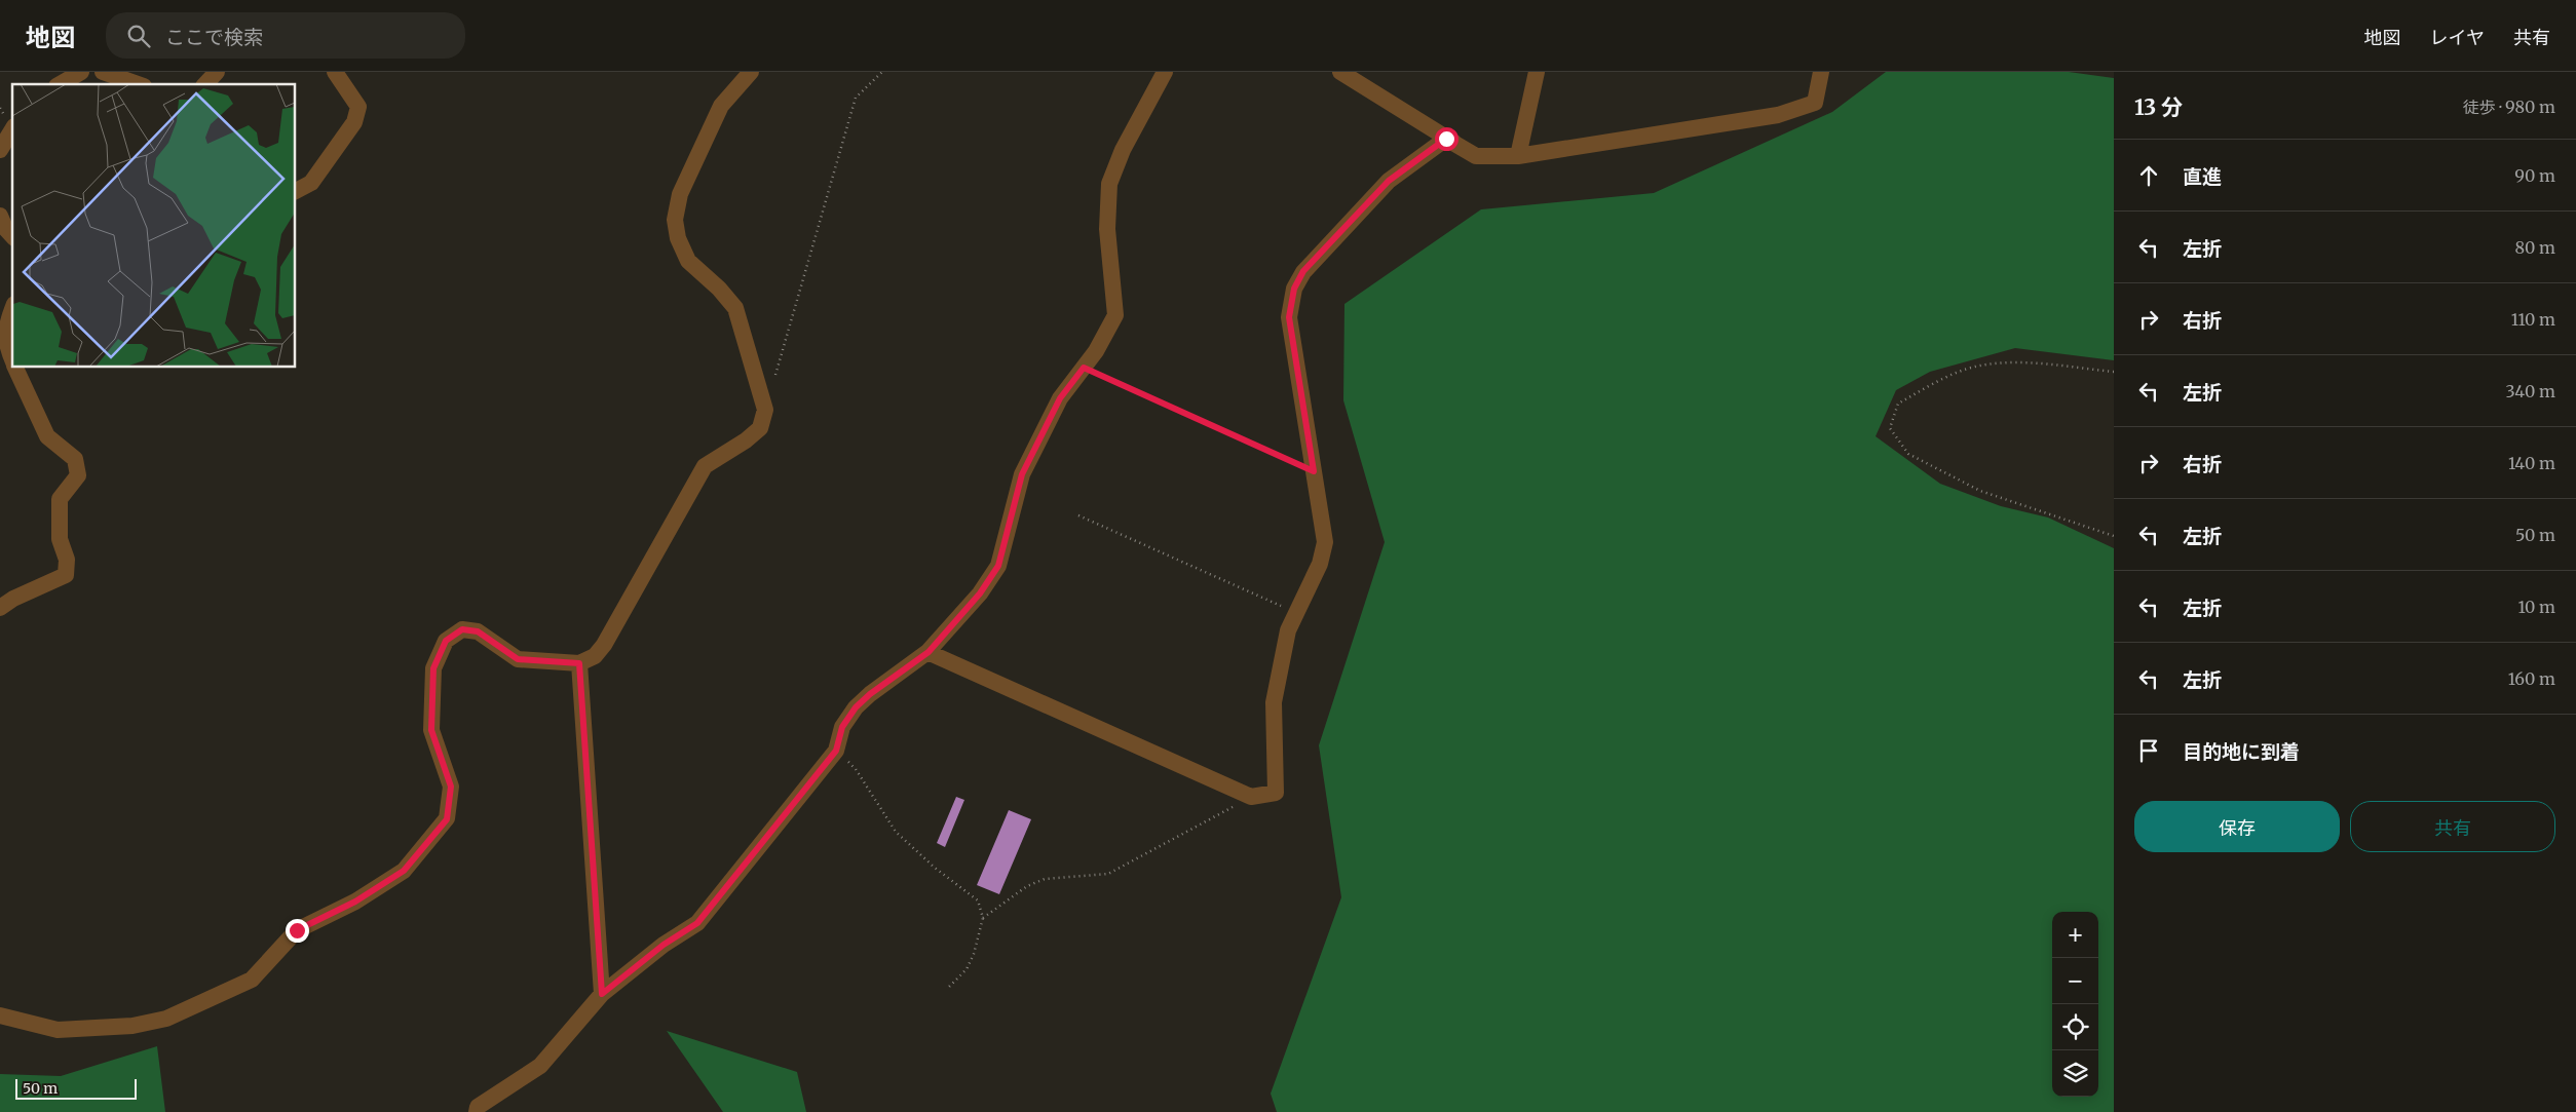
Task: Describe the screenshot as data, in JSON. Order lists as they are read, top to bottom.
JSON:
{
  "scale_bar": "50 m",
  "page": {
    "header": "地図",
    "search": "ここで検索",
    "nav": ["地図", "レイヤ", "共有"],
    "heading": ["13 分", "徒歩 · 980 m"],
    "list": [
      ["直進", "90 m"],
      ["左折", "80 m"],
      ["右折", "110 m"],
      ["左折", "340 m"],
      ["右折", "140 m"],
      ["左折", "50 m"],
      ["左折", "10 m"],
      ["左折", "160 m"],
      "目的地に到着"
    ],
    "buttons": ["保存", "共有"],
    "map_buttons": ["+", "−"],
    "scale": "50 m"
  }
}
